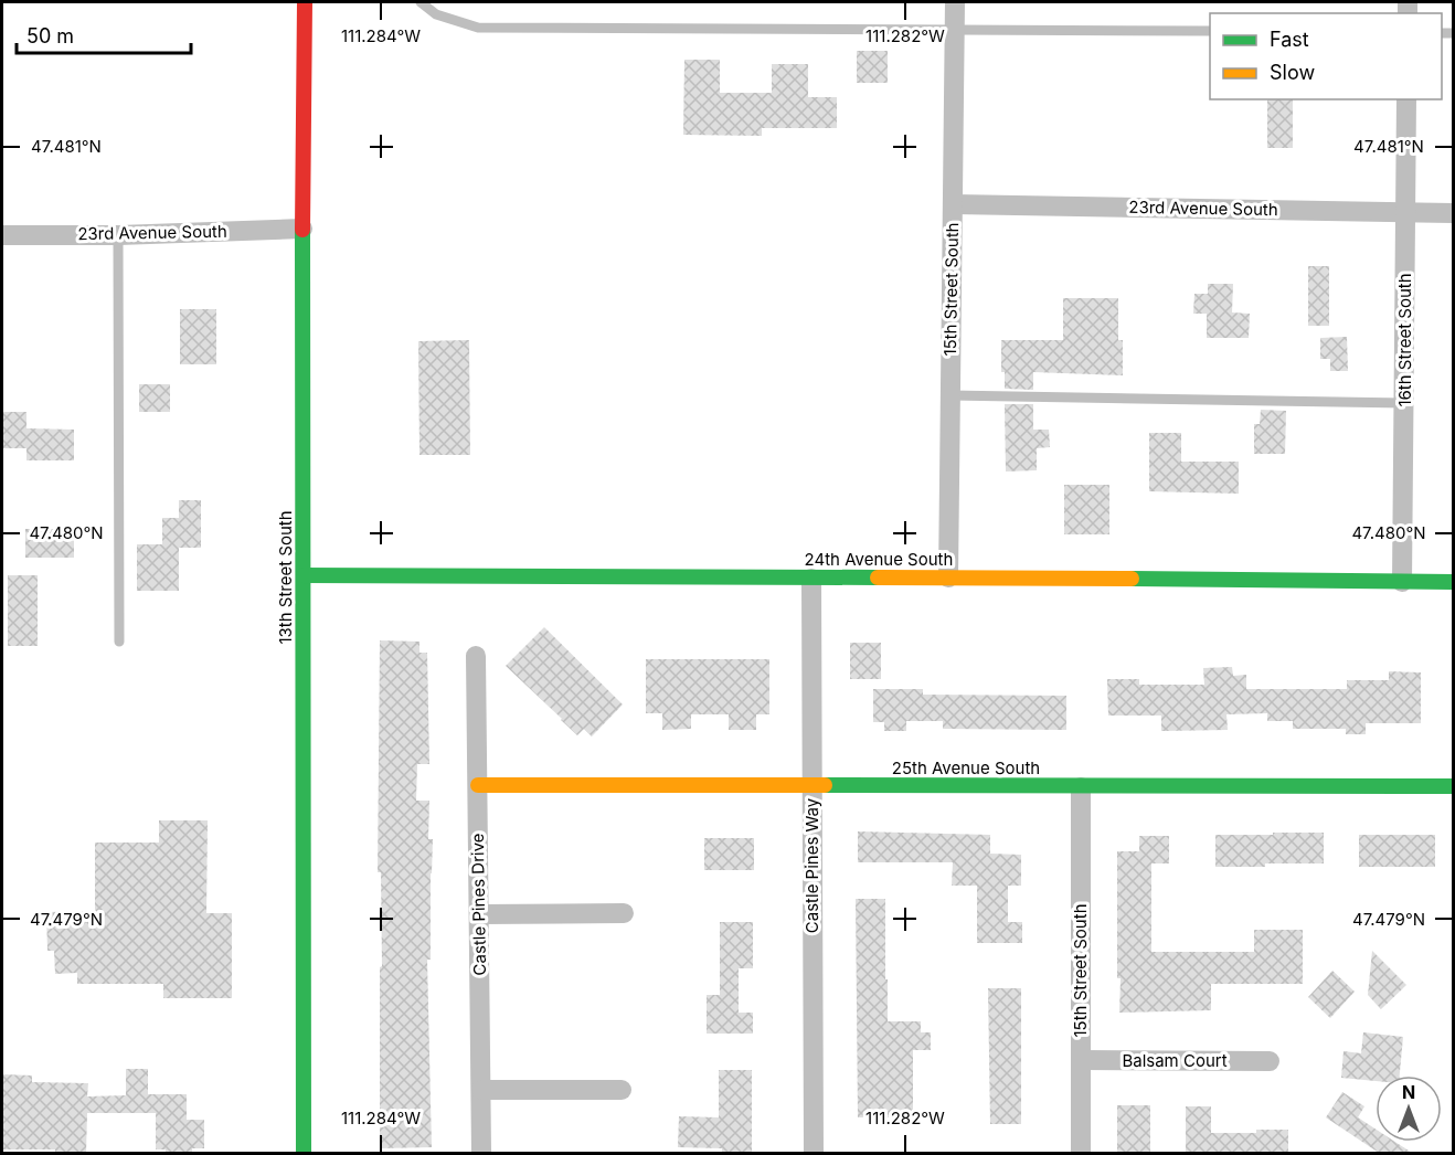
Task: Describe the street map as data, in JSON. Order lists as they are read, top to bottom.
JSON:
{
  "streets": {
    "street": [
      "23rd Avenue South",
      "15th Street South",
      "16th Street South",
      "24th Avenue South",
      "13th Street South",
      "25th Avenue South",
      "Castle Pines Way",
      "Castle Pines Drive",
      "Balsam Court"
    ]
  },
  "crossings": [
    ["23rd Avenue South", "15th Street South"],
    ["23rd Avenue South", "16th Street South"],
    ["23rd Avenue South", "13th Street South"],
    ["15th Street South", "24th Avenue South"],
    ["15th Street South", "25th Avenue South"],
    ["15th Street South", "Balsam Court"],
    ["16th Street South", "24th Avenue South"],
    ["24th Avenue South", "13th Street South"],
    ["24th Avenue South", "Castle Pines Way"],
    ["25th Avenue South", "Castle Pines Way"],
    ["25th Avenue South", "Castle Pines Drive"]
  ],
  "legend": ["Fast", "Slow"],
  "scale_bar": "50 m",
  "north": "top",
  "coordinates": [
    "111.284°W",
    "111.282°W",
    "47.481°N",
    "47.480°N",
    "47.479°N"
  ]
}
